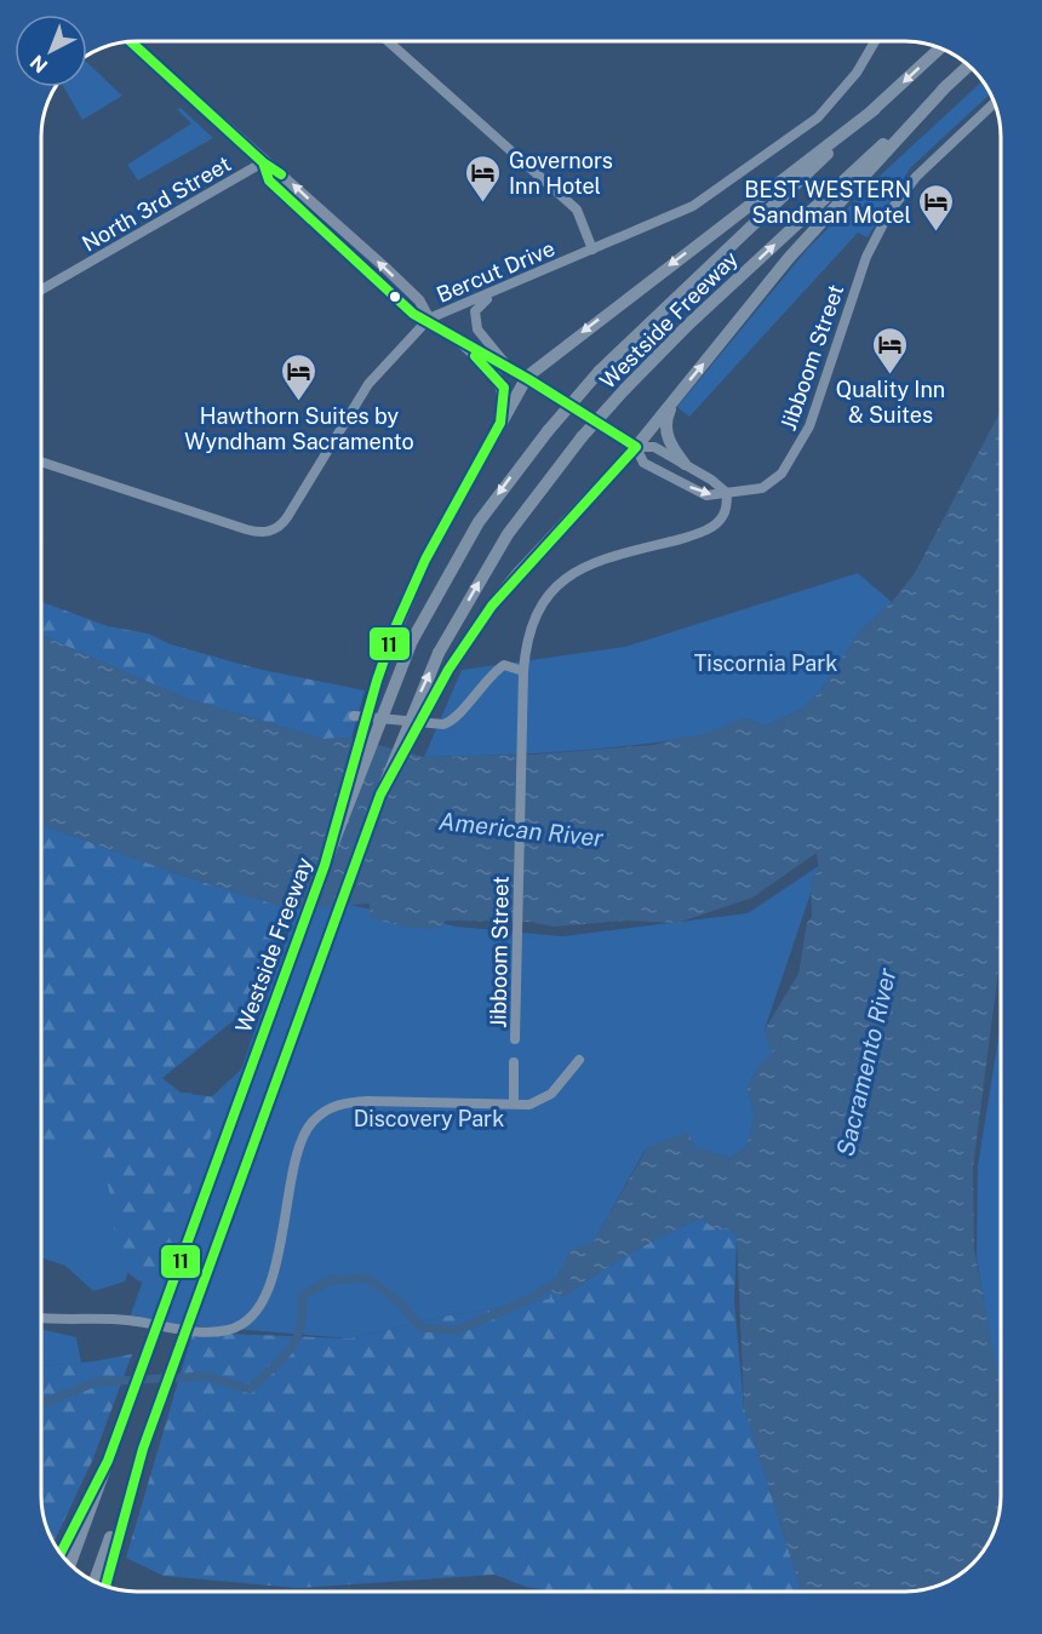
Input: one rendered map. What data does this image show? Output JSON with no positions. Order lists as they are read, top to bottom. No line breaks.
{"streets":{"highway":["Westside Freeway"],"street":["North 3rd Street","Bercut Drive","Jibboom Street"]},"water":["American River","Sacramento River"],"parks":["Tiscornia Park","Discovery Park"],"places":{"hotel":["Governors Inn Hotel","BEST WESTERN Sandman Motel","Quality Inn & Suites","Hawthorn Suites by Wyndham Sacramento"]},"lines":["transit line 11"],"north":"bottom left"}
